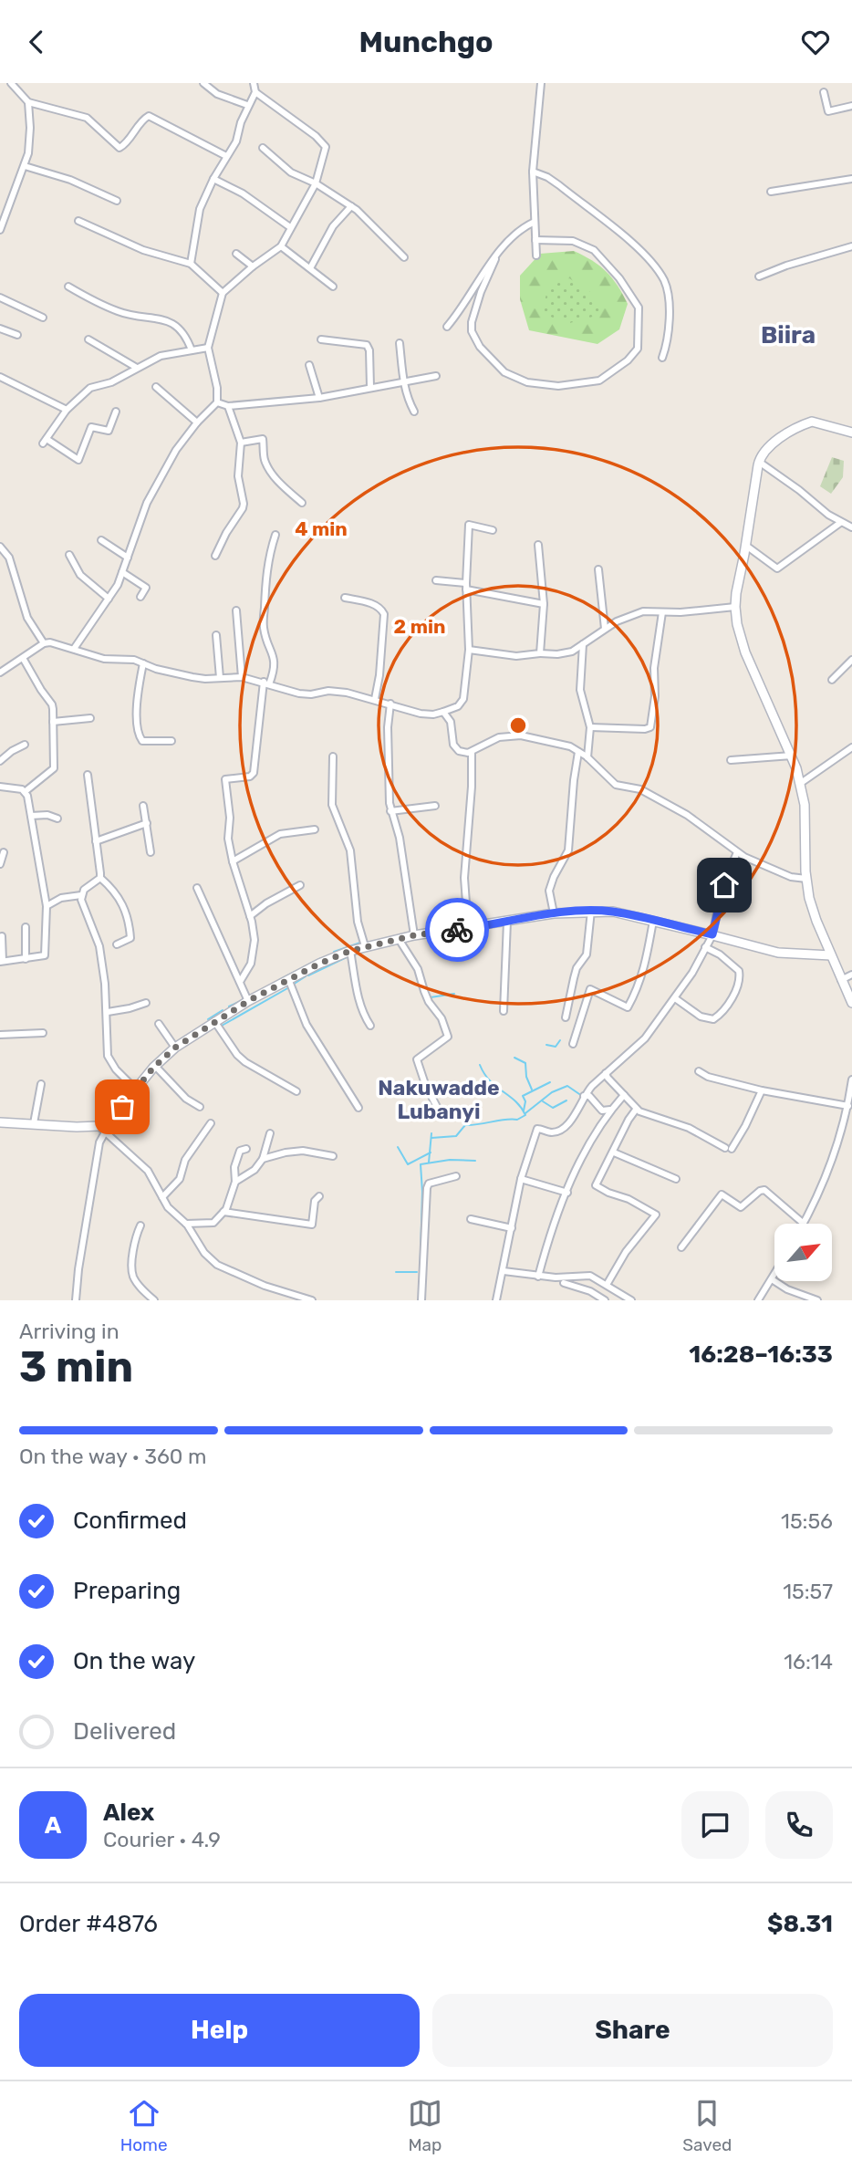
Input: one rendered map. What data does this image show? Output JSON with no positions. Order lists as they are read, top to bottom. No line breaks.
{"districts":["Biira","Nakuwadde Lubanyi"],"north":"top right","page":{"header":"Munchgo","heading":["3 min","Arriving in","16:28–16:33"],"panel":["Alex","Courier · 4.9","Order #4876","$8.31"],"bar":"On the way · 360 m","list":[["Confirmed","15:56"],["Preparing","15:57"],["On the way","16:14"],"Delivered"],"round":"A","buttons":["Help","Share"],"tabs":["Home","Map","Saved"]},"rings":["4 min","2 min"]}
